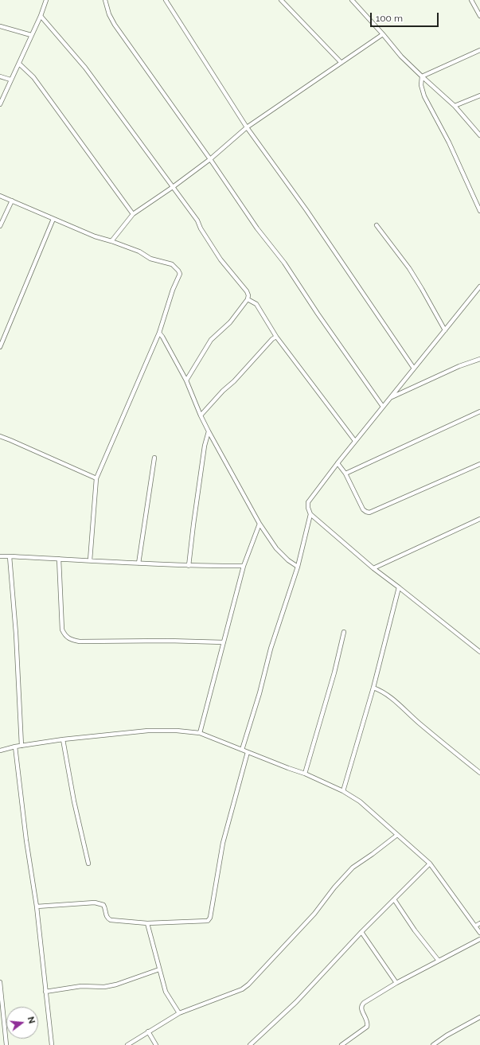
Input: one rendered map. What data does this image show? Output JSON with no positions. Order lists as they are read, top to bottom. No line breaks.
{"scale_bar":"100 m","north":"right"}
